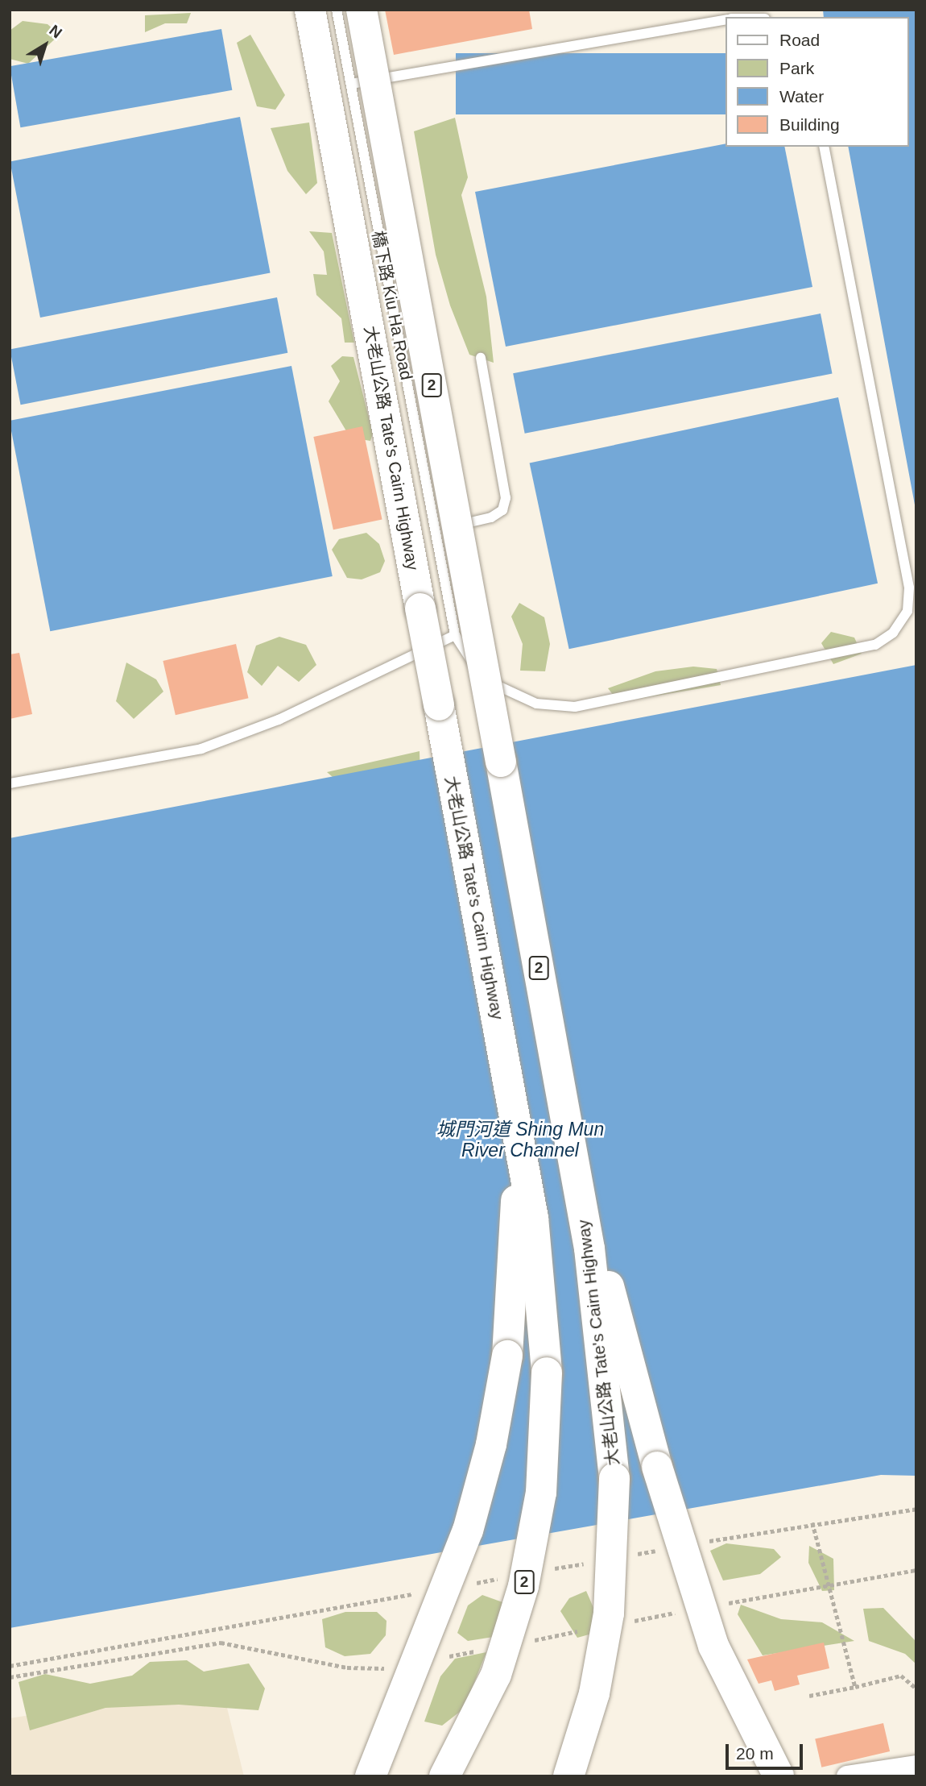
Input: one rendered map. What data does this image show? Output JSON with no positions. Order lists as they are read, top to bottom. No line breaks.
{"streets":{"highway":["2","大老山公路 Tate's Cairn Highway"],"lane":["橋下路 Kiu Ha Road"]},"water":["城門河道 Shing Mun River Channel"],"legend":["Road","Park","Water","Building"],"scale_bar":"20 m","north":"top right"}
